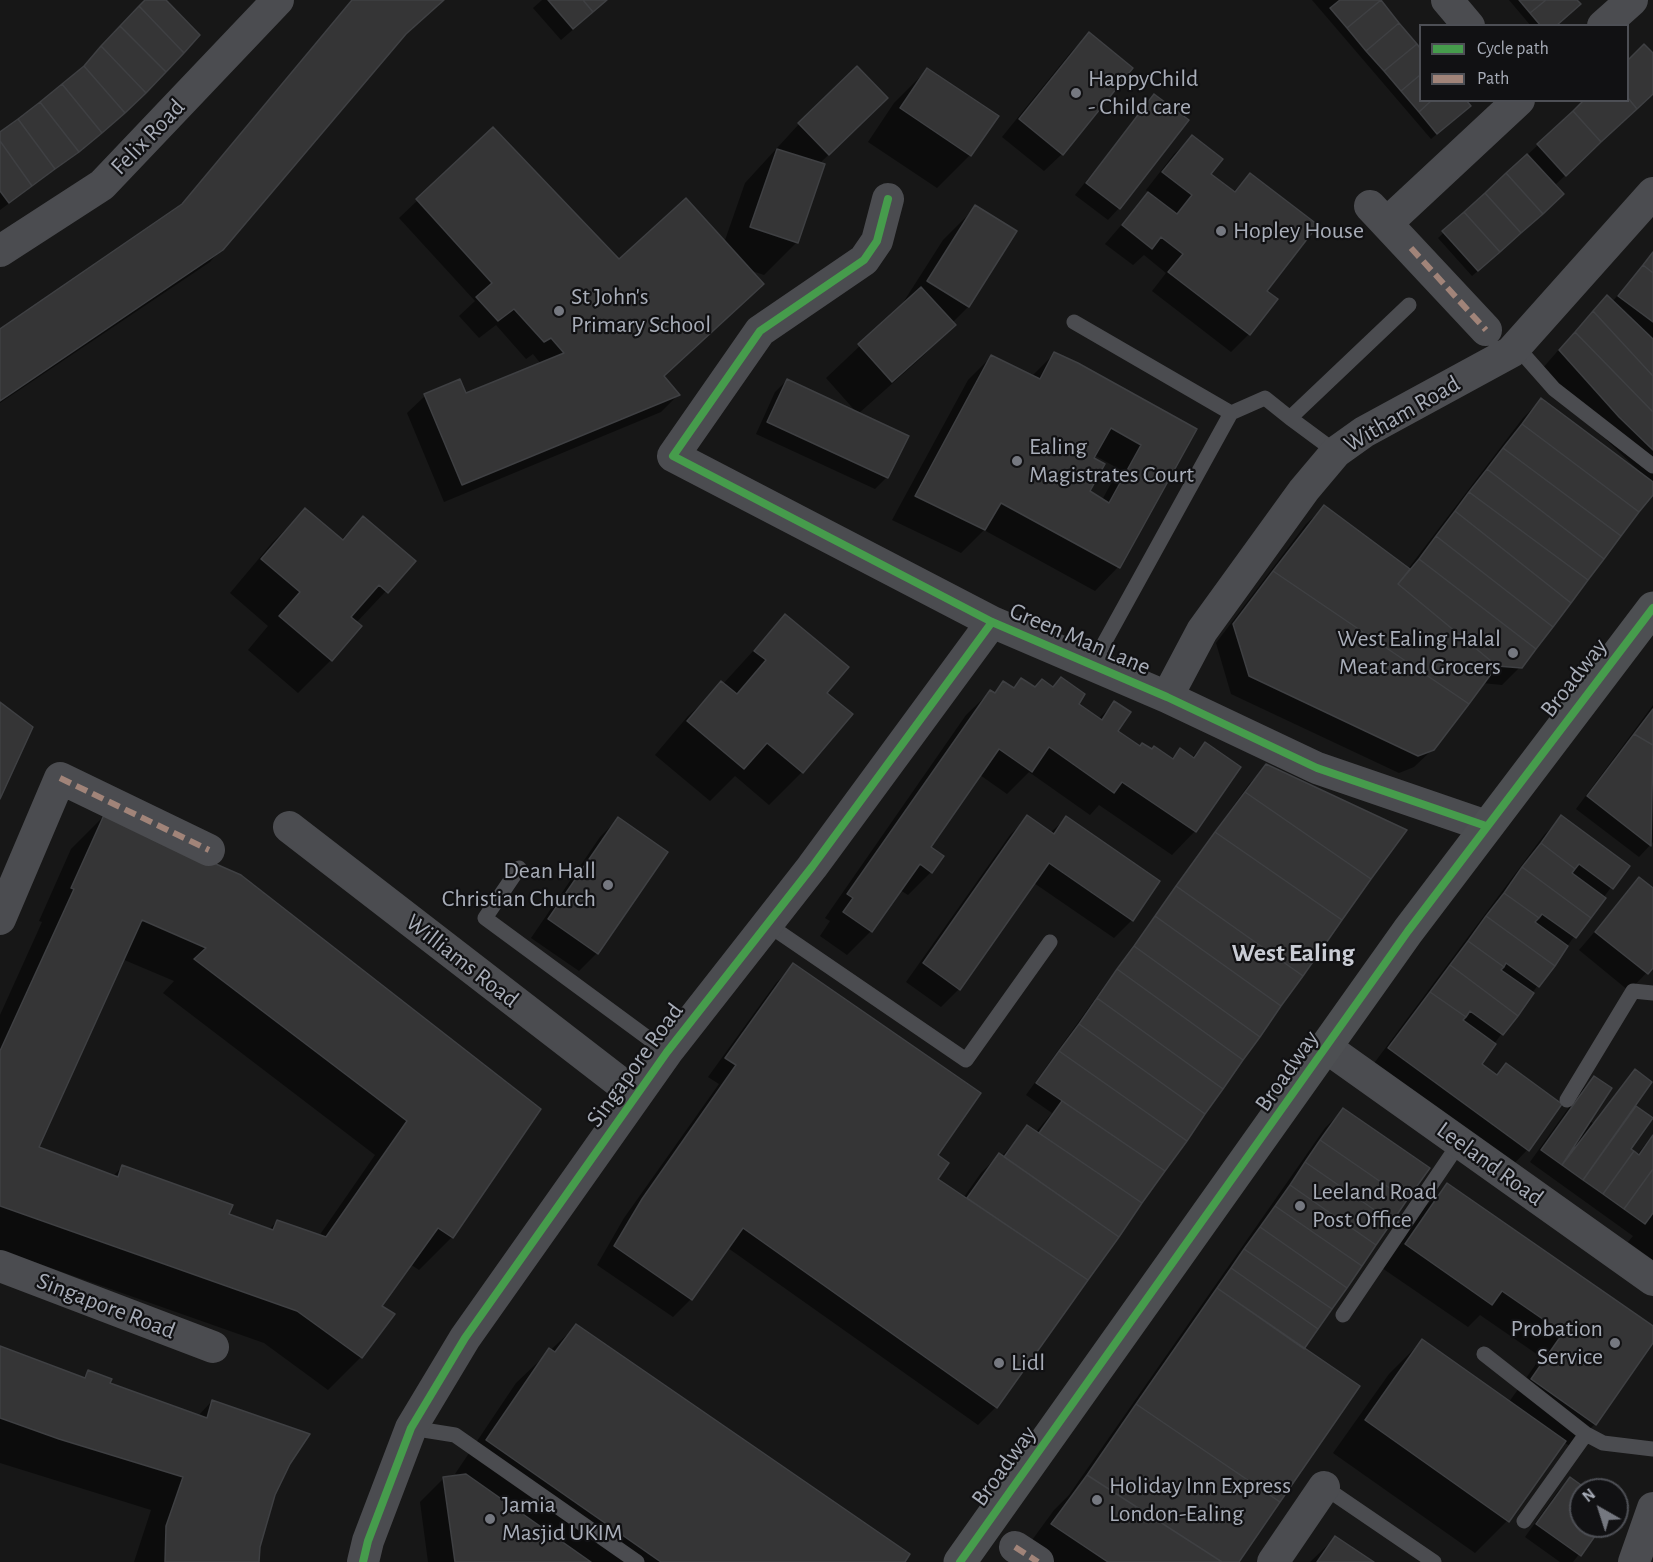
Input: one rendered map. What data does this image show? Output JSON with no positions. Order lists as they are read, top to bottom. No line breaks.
{"streets":{"main road":["Broadway"],"street":["Felix Road","Witham Road","Green Man Lane","Williams Road","Singapore Road","Leeland Road"]},"crossings":[["Witham Road","Green Man Lane"],["Green Man Lane","Broadway"],["Green Man Lane","Singapore Road"],["Broadway","Leeland Road"],["Williams Road","Singapore Road"]],"districts":["West Ealing"],"places":["HappyChild - Child care","Hopley House","St John's Primary School","Ealing Magistrates Court","West Ealing Halal Meat and Grocers","Dean Hall Christian Church","Leeland Road Post Office","Probation Service","Lidl","Holiday Inn Express London-Ealing","Jamia Masjid UKIM"],"legend":["Cycle path","Path"],"north":"top left"}
